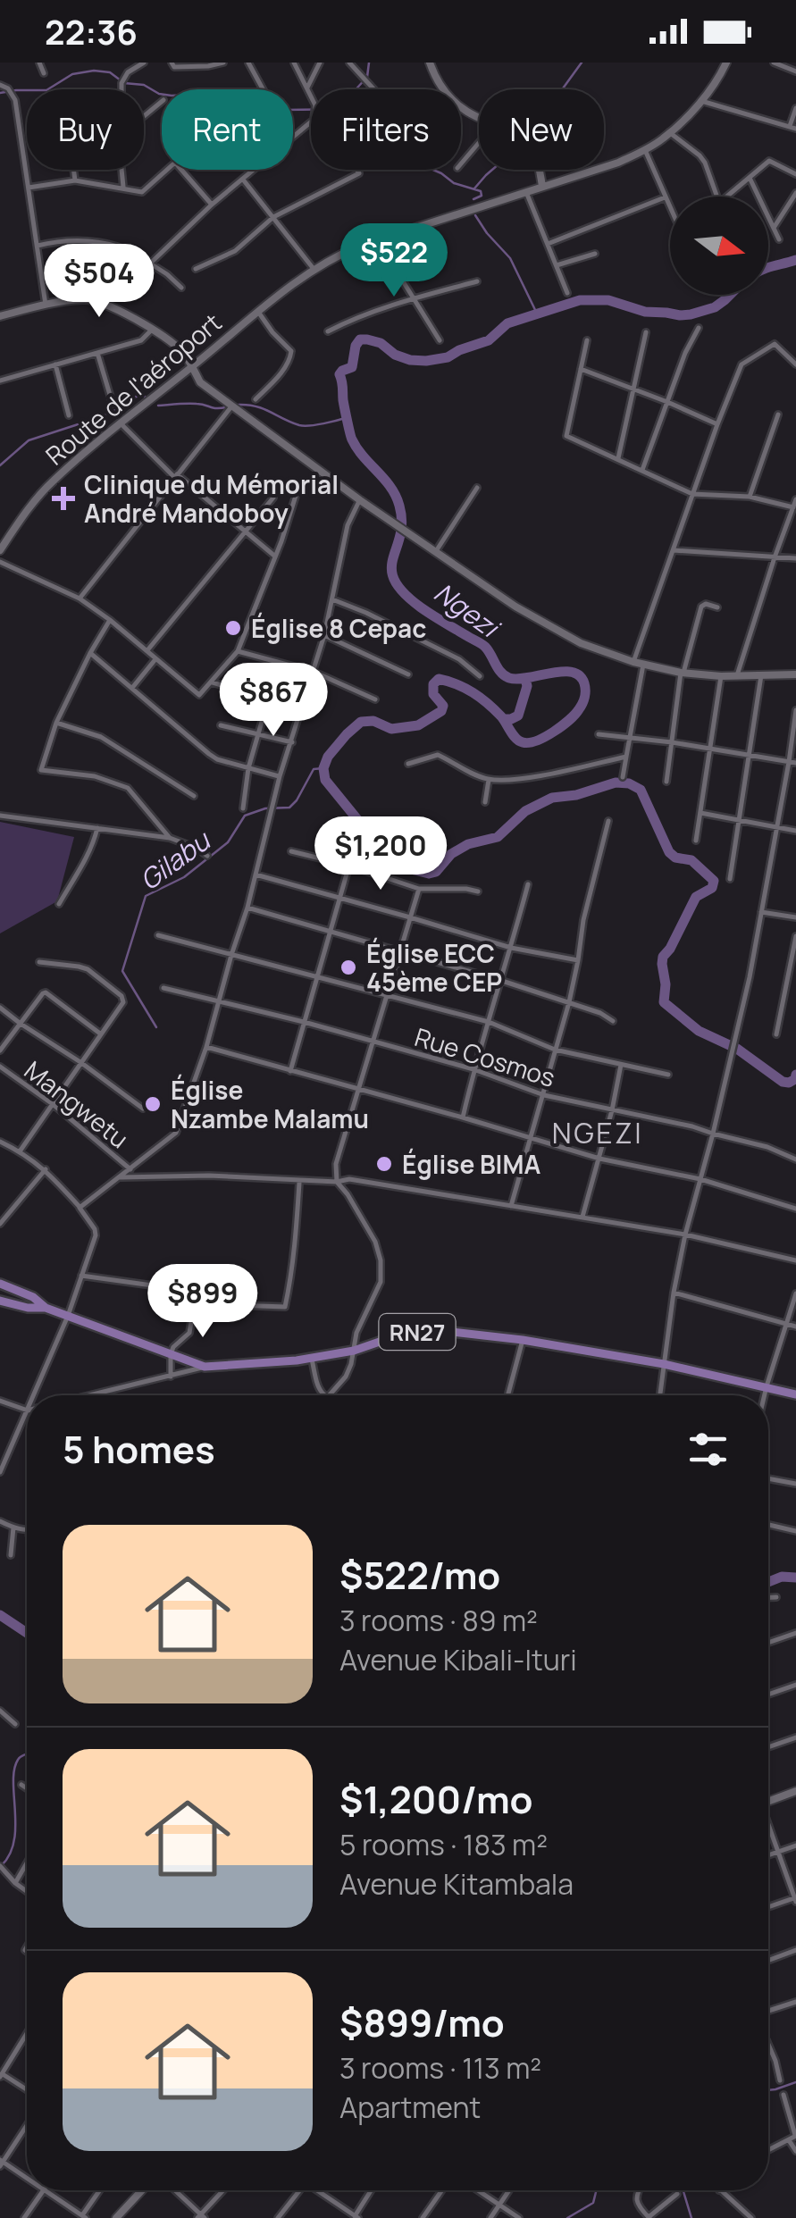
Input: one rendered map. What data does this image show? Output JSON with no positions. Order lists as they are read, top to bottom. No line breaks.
{"streets":{"main road":["RN27"],"street":["Route de l'aéroport","Rue Cosmos","Mangwetu"]},"districts":["NGEZI"],"water":["Ngezi","Gilabu"],"places":{"health":["Clinique du Mémorial André Mandoboy"],"other":["Église 8 Cepac","Église ECC 45ème CEP","Église Nzambe Malamu","Église BIMA"]},"north":"right","page":{"status":"22:36","chip":["Buy","Rent","Filters","New"],"price":["$522","$504","$867","$1,200","$899"],"heading":"5 homes","list":[{"name":"$522/mo","note":"3 rooms · 89 m² · Avenue Kibali-Ituri"},{"name":"$1,200/mo","note":"5 rooms · 183 m² · Avenue Kitambala"},{"name":"$899/mo","note":"3 rooms · 113 m² · Apartment"}]}}
